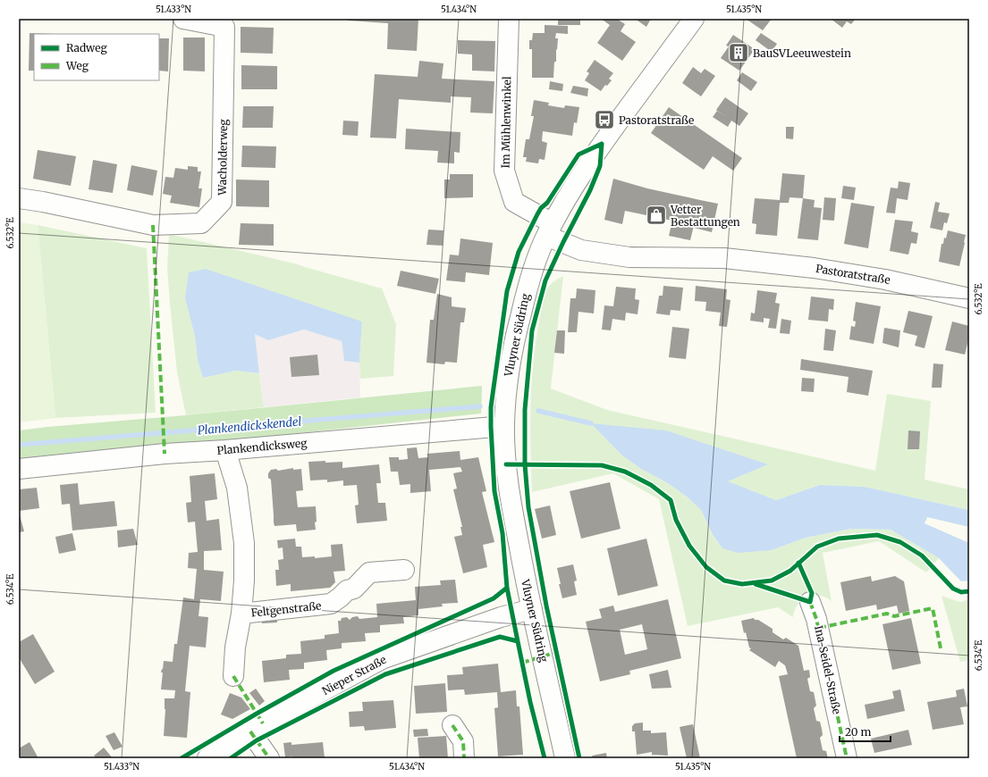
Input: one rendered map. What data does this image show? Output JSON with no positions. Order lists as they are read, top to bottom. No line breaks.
{"streets":{"street":["Im Mühlenwinkel","Wacholderweg","Pastoratstraße","Vluyner Südring","Plankendicksweg","Feltgenstraße","Ina-Seidel-Straße","Nieper Straße"]},"crossings":[["Im Mühlenwinkel","Pastoratstraße"],["Im Mühlenwinkel","Vluyner Südring"],["Pastoratstraße","Vluyner Südring"],["Vluyner Südring","Plankendicksweg"],["Vluyner Südring","Nieper Straße"],["Plankendicksweg","Feltgenstraße"]],"water":["Plankendickskendel"],"places":{"building":["BauSVLeeuwestein"],"bus stop":["Pastoratstraße"],"shop":["Vetter Bestattungen"]},"legend":["Radweg","Weg"],"scale_bar":"20 m","coordinates":["51.433°N","51.434°N","51.435°N","6.532°E","6.534°E"]}
